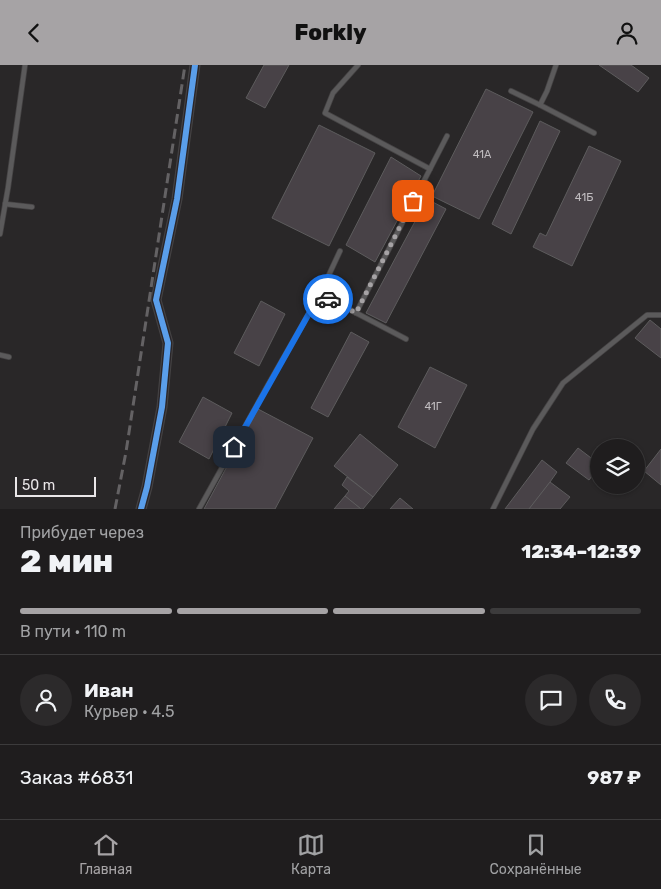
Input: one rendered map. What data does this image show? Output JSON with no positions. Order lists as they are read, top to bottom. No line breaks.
{"house_numbers":["41А","41Б","41Г"],"scale_bar":"50 m","page":{"header":"Forkly","scale":"50 m","heading":["2 мин","Прибудет через","12:34–12:39"],"panel":["Иван","Курьер · 4.5","Заказ #6831","987 ₽"],"bar":"В пути · 110 m","tabs":["Главная","Карта","Сохранённые"]}}
